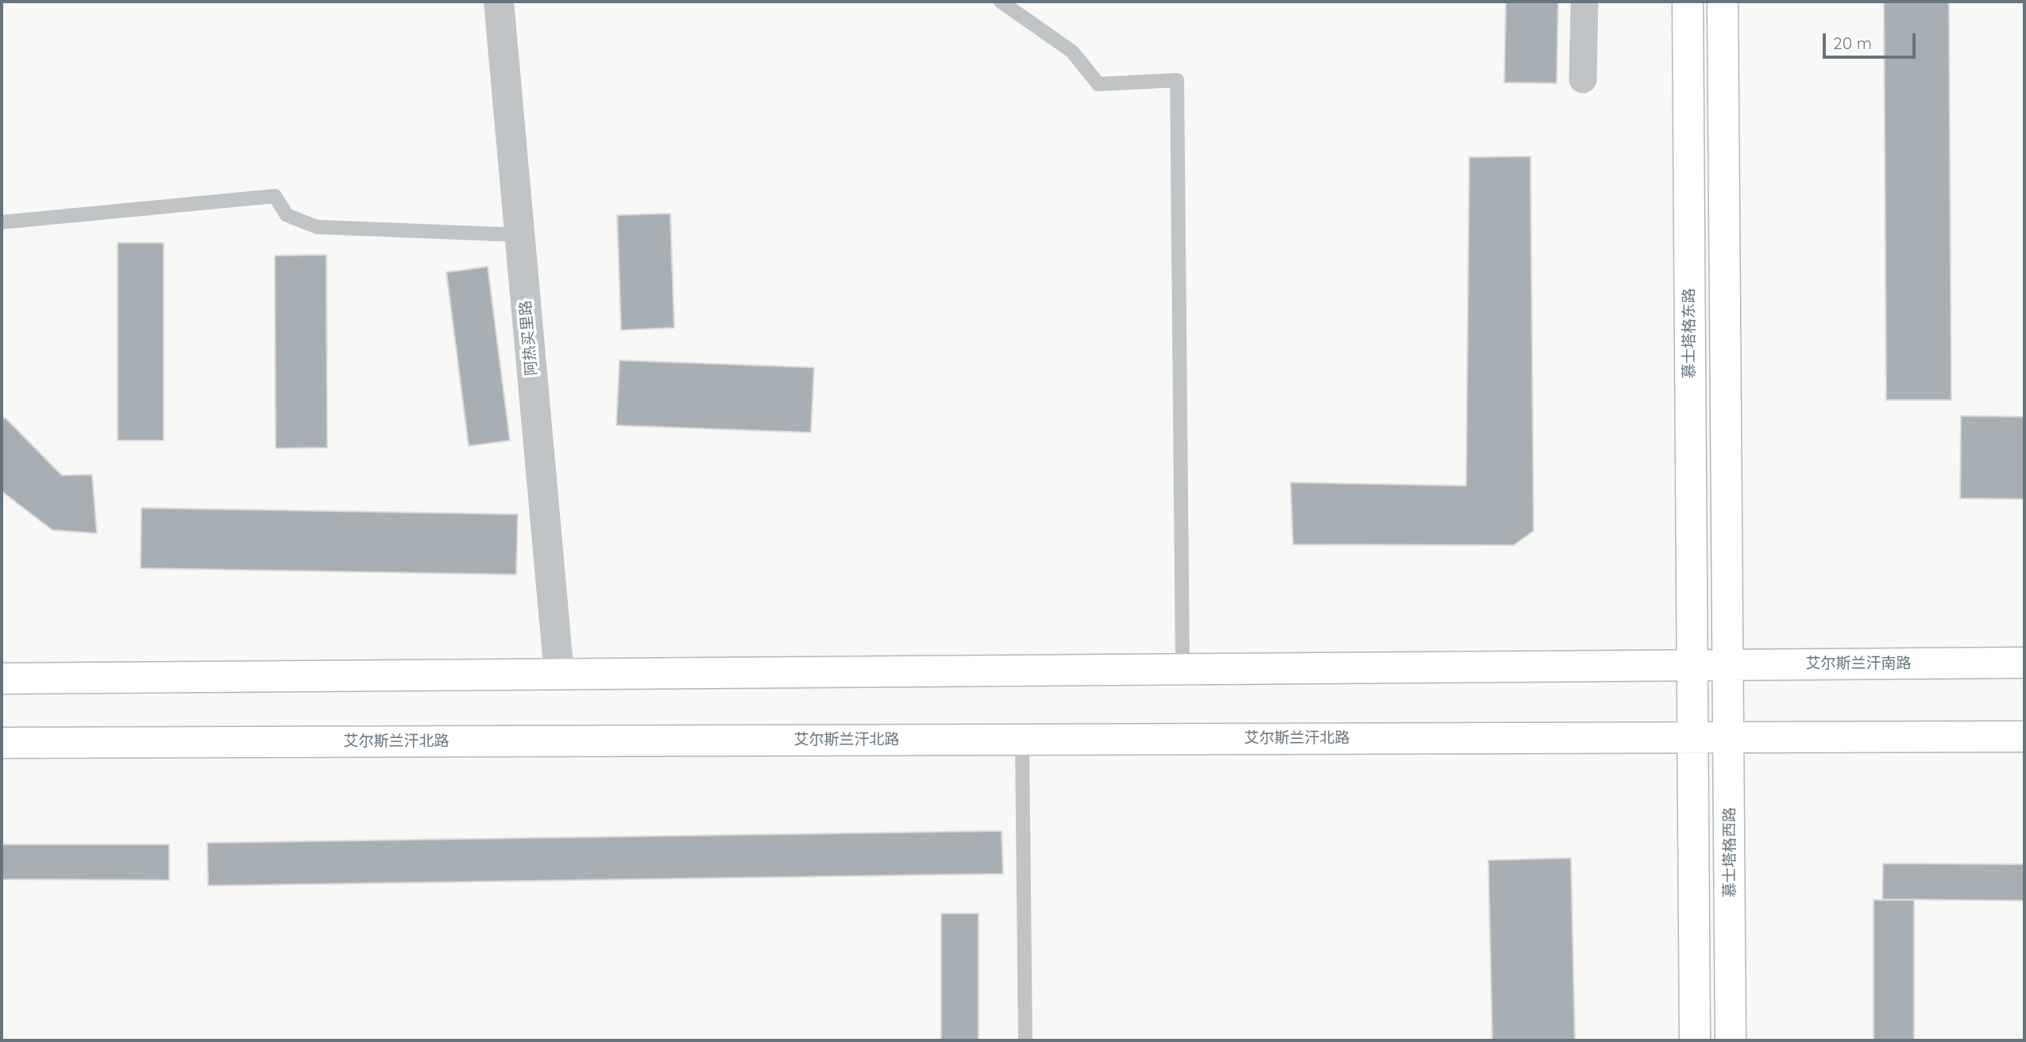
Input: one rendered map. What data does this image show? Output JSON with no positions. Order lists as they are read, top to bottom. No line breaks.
{"streets":{"main road":["慕士塔格东路","艾尔斯兰汗南路","艾尔斯兰汗北路","慕士塔格西路"],"street":["阿热买里路"]},"crossings":[["慕士塔格东路","艾尔斯兰汗南路"],["艾尔斯兰汗南路","慕士塔格西路"]],"scale_bar":"20 m"}
